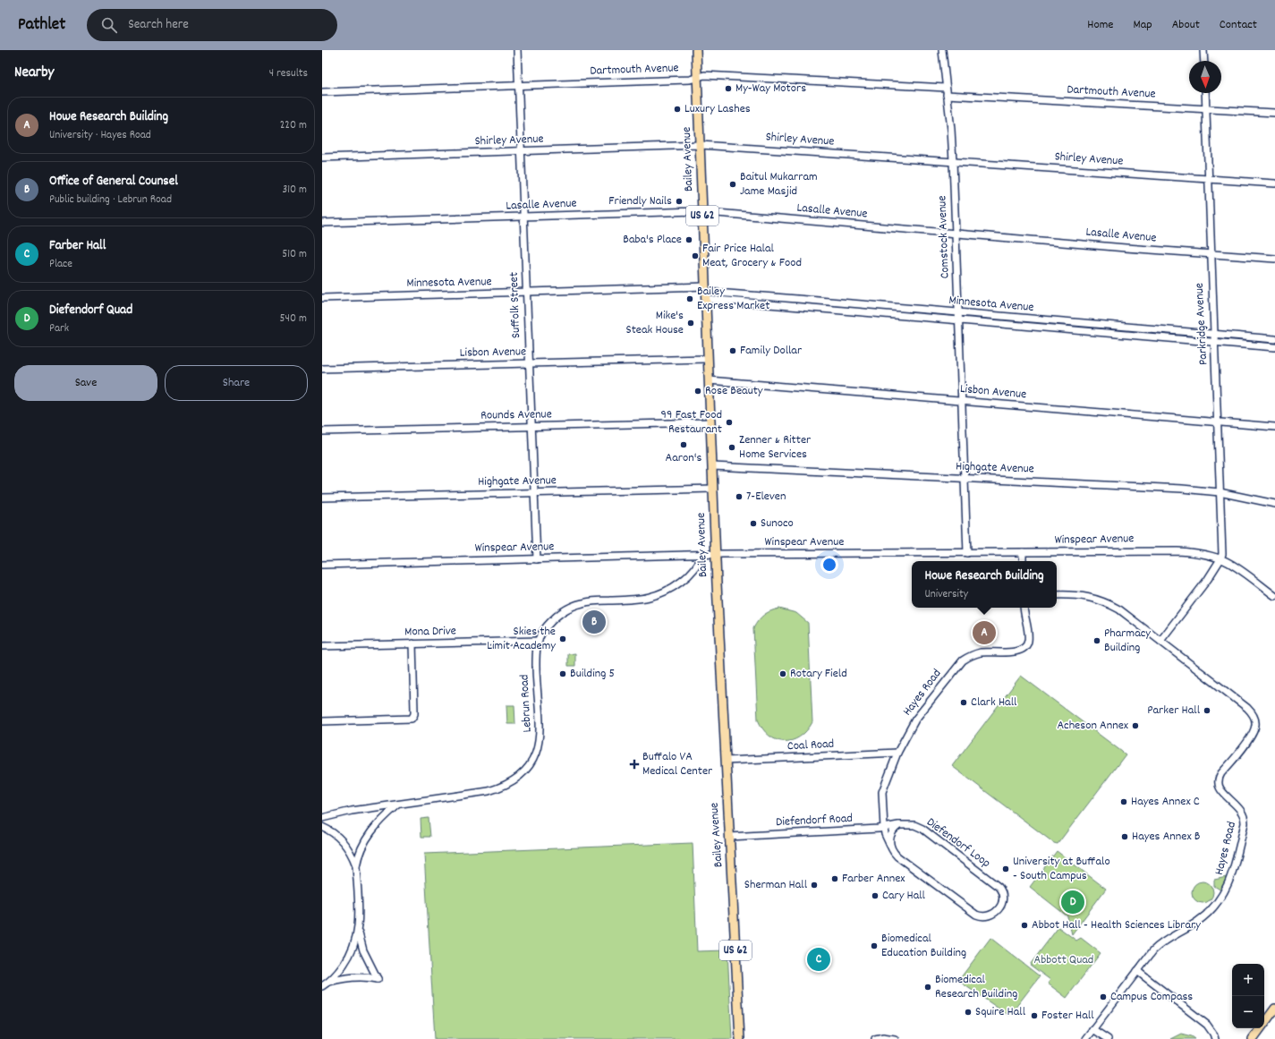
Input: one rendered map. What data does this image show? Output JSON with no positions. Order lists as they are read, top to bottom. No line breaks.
{"streets":{"main road":["Bailey Avenue","US 62"],"street":["Dartmouth Avenue","Shirley Avenue","Lasalle Avenue","Comstock Avenue","Minnesota Avenue","Suffolk Street","Parkridge Avenue","Lisbon Avenue","Rounds Avenue","Highgate Avenue","Winspear Avenue","Mona Drive","Hayes Road","Lebrun Road","Coal Road","Diefendorf Road","Diefendorf Loop"]},"crossings":[["Dartmouth Avenue","Bailey Avenue"],["Dartmouth Avenue","Comstock Avenue"],["Dartmouth Avenue","Suffolk Street"],["Dartmouth Avenue","Parkridge Avenue"],["Shirley Avenue","Bailey Avenue"],["Shirley Avenue","Comstock Avenue"],["Shirley Avenue","Suffolk Street"],["Shirley Avenue","Parkridge Avenue"],["Bailey Avenue","Lasalle Avenue"],["Bailey Avenue","Minnesota Avenue"],["Bailey Avenue","Lisbon Avenue"],["Bailey Avenue","Rounds Avenue"],["Bailey Avenue","Highgate Avenue"],["Bailey Avenue","Winspear Avenue"],["Bailey Avenue","Coal Road"],["Bailey Avenue","Diefendorf Road"],["Lasalle Avenue","Comstock Avenue"],["Lasalle Avenue","Suffolk Street"],["Lasalle Avenue","Parkridge Avenue"],["Comstock Avenue","Minnesota Avenue"],["Comstock Avenue","Lisbon Avenue"],["Comstock Avenue","Highgate Avenue"],["Comstock Avenue","Winspear Avenue"],["Minnesota Avenue","Suffolk Street"],["Minnesota Avenue","Parkridge Avenue"],["Suffolk Street","Lisbon Avenue"],["Suffolk Street","Rounds Avenue"],["Suffolk Street","Highgate Avenue"],["Suffolk Street","Winspear Avenue"],["Parkridge Avenue","Lisbon Avenue"],["Parkridge Avenue","Highgate Avenue"],["Parkridge Avenue","Winspear Avenue"],["Winspear Avenue","Lebrun Road"],["Mona Drive","Lebrun Road"],["Hayes Road","Coal Road"],["Hayes Road","Diefendorf Road"],["Hayes Road","Diefendorf Loop"],["Diefendorf Road","Diefendorf Loop"]],"parks":["Abbott Quad"],"places":{"other":["My-Way Motors","Luxury Lashes","Baitul Mukarram Jame Masjid","Friendly Nails","Baba's Place","Fair Price Halal Meat, Grocery & Food","Bailey Express Market","Mike's Steak House","Family Dollar","Rose Beauty","99 Fast Food Restaurant","Aaron's","Zenner & Ritter Home Services","7-Eleven","Sunoco","Skies the Limit Academy","Pharmacy Building","Building 5","Rotary Field","Clark Hall","Parker Hall","Acheson Annex","Hayes Annex C","Hayes Annex B","University at Buffalo - South Campus","Farber Annex","Sherman Hall","Cary Hall","Abbot Hall - Health Sciences Library","Biomedical Education Building","Biomedical Research Building","Campus Compass","Squire Hall","Foster Hall"],"health":["Buffalo VA Medical Center"]},"north":"bottom","page":{"header":"Pathlet","search":"Search here","nav":["Home","Map","About","Contact"],"heading":["Nearby","4 results"],"list":[{"mark":"A","name":"Howe Research Building","note":"University · Hayes Road","value":"220 m"},{"mark":"B","name":"Office of General Counsel","note":"Public building · Lebrun Road","value":"310 m"},{"mark":"C","name":"Farber Hall","note":"Place","value":"510 m"},{"mark":"D","name":"Diefendorf Quad","note":"Park","value":"540 m"}],"buttons":["Save","Share"],"popup":["Howe Research Building","University"],"pins":["B","A","D","C"],"map_buttons":["+","−"]}}
